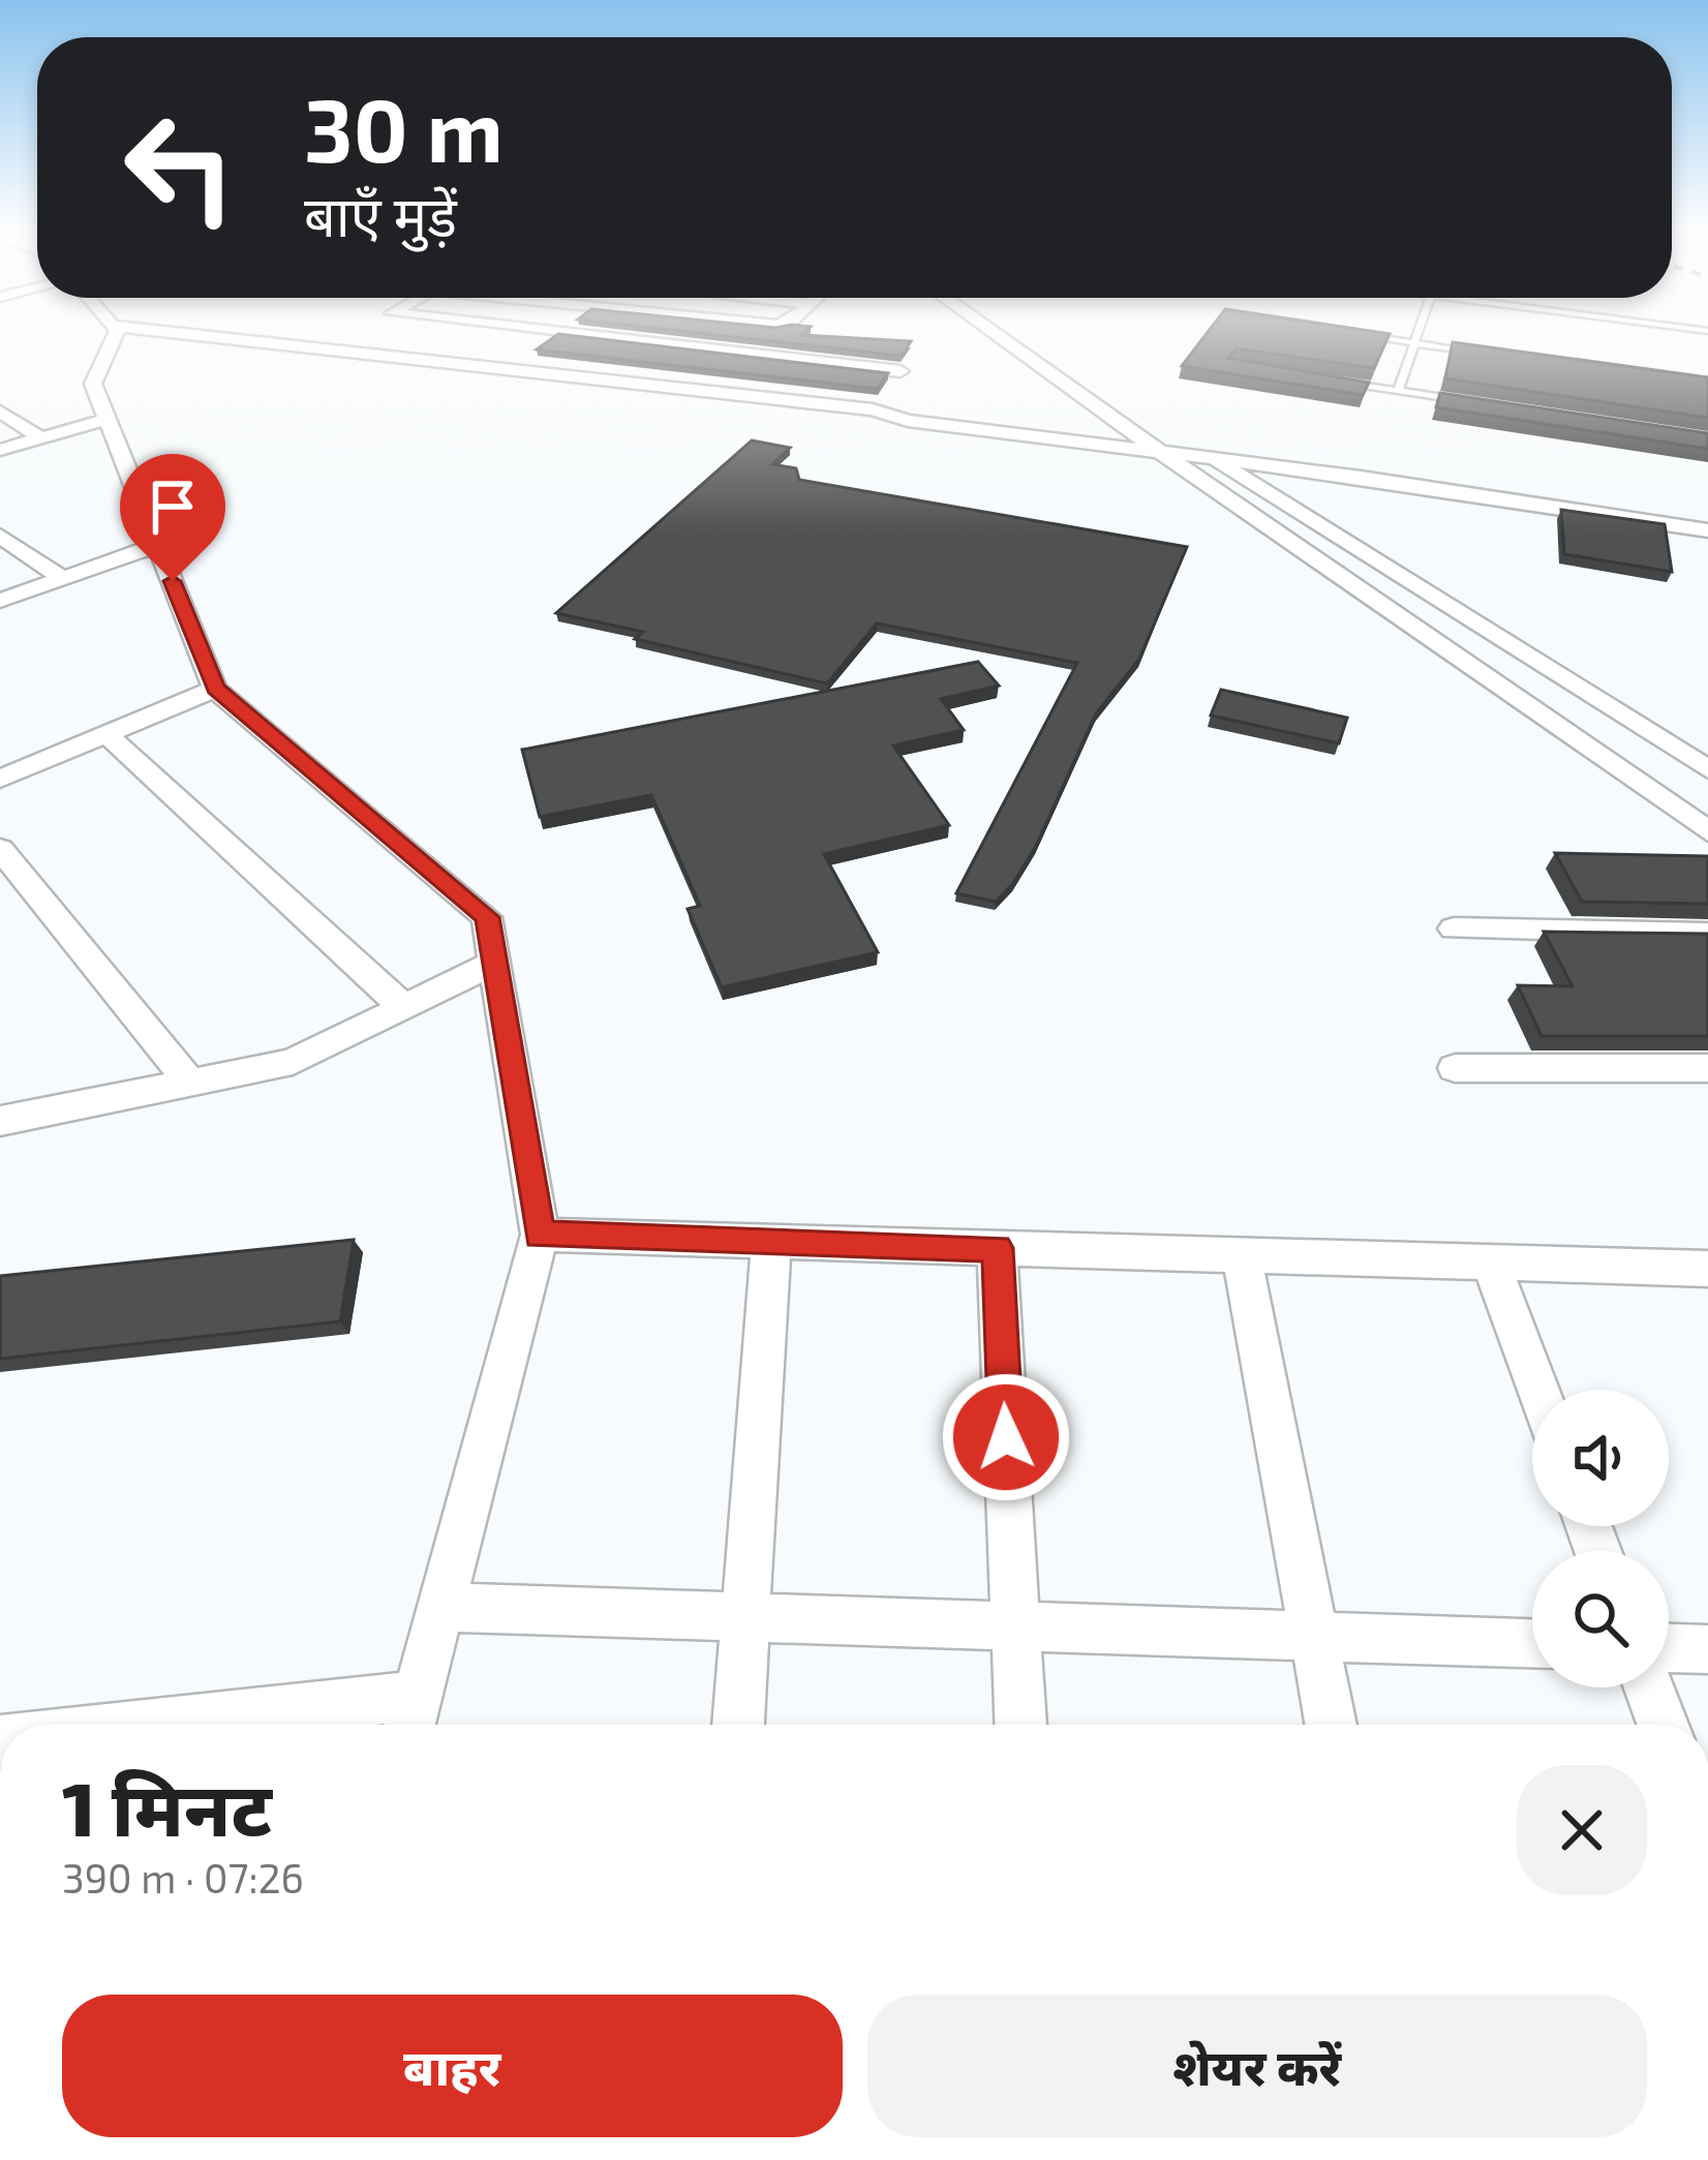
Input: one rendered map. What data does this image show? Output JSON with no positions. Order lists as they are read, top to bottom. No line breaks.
{"page":{"turn":["30 m","बाएँ मुड़ें"],"heading":["1 मिनट","390 m · 07:26"],"buttons":["बाहर","शेयर करें"]}}
